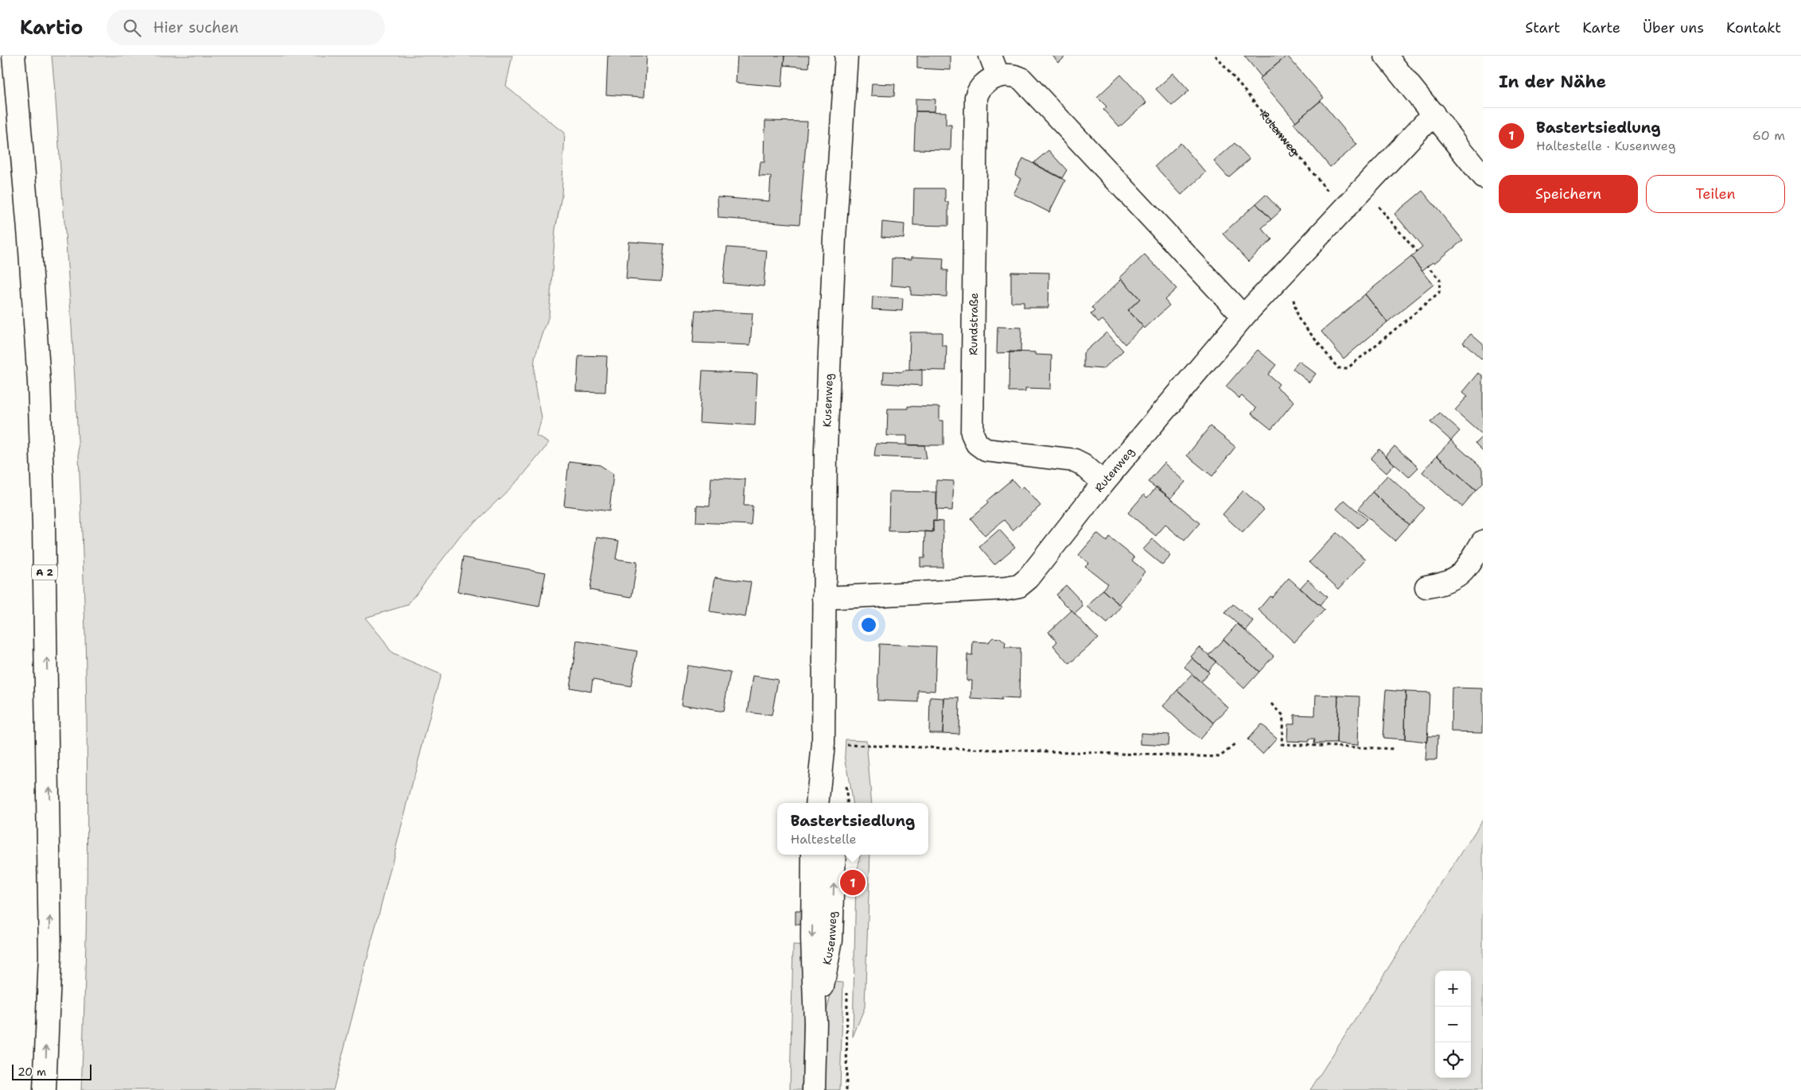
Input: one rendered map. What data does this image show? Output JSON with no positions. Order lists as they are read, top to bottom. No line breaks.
{"streets":{"main road":["Rutenweg","Rundstraße","Kusenweg","A 2"]},"crossings":[["Rutenweg","Rundstraße"],["Rutenweg","Kusenweg"]],"scale_bar":"20 m","page":{"header":"Kartio","search":"Hier suchen","nav":["Start","Karte","Über uns","Kontakt"],"heading":"In der Nähe","list":[{"mark":"1","name":"Bastertsiedlung","note":"Haltestelle · Kusenweg","value":"60 m"}],"buttons":["Speichern","Teilen"],"popup":["Bastertsiedlung","Haltestelle"],"pins":"1","map_buttons":["+","−"],"scale":"20 m"}}
